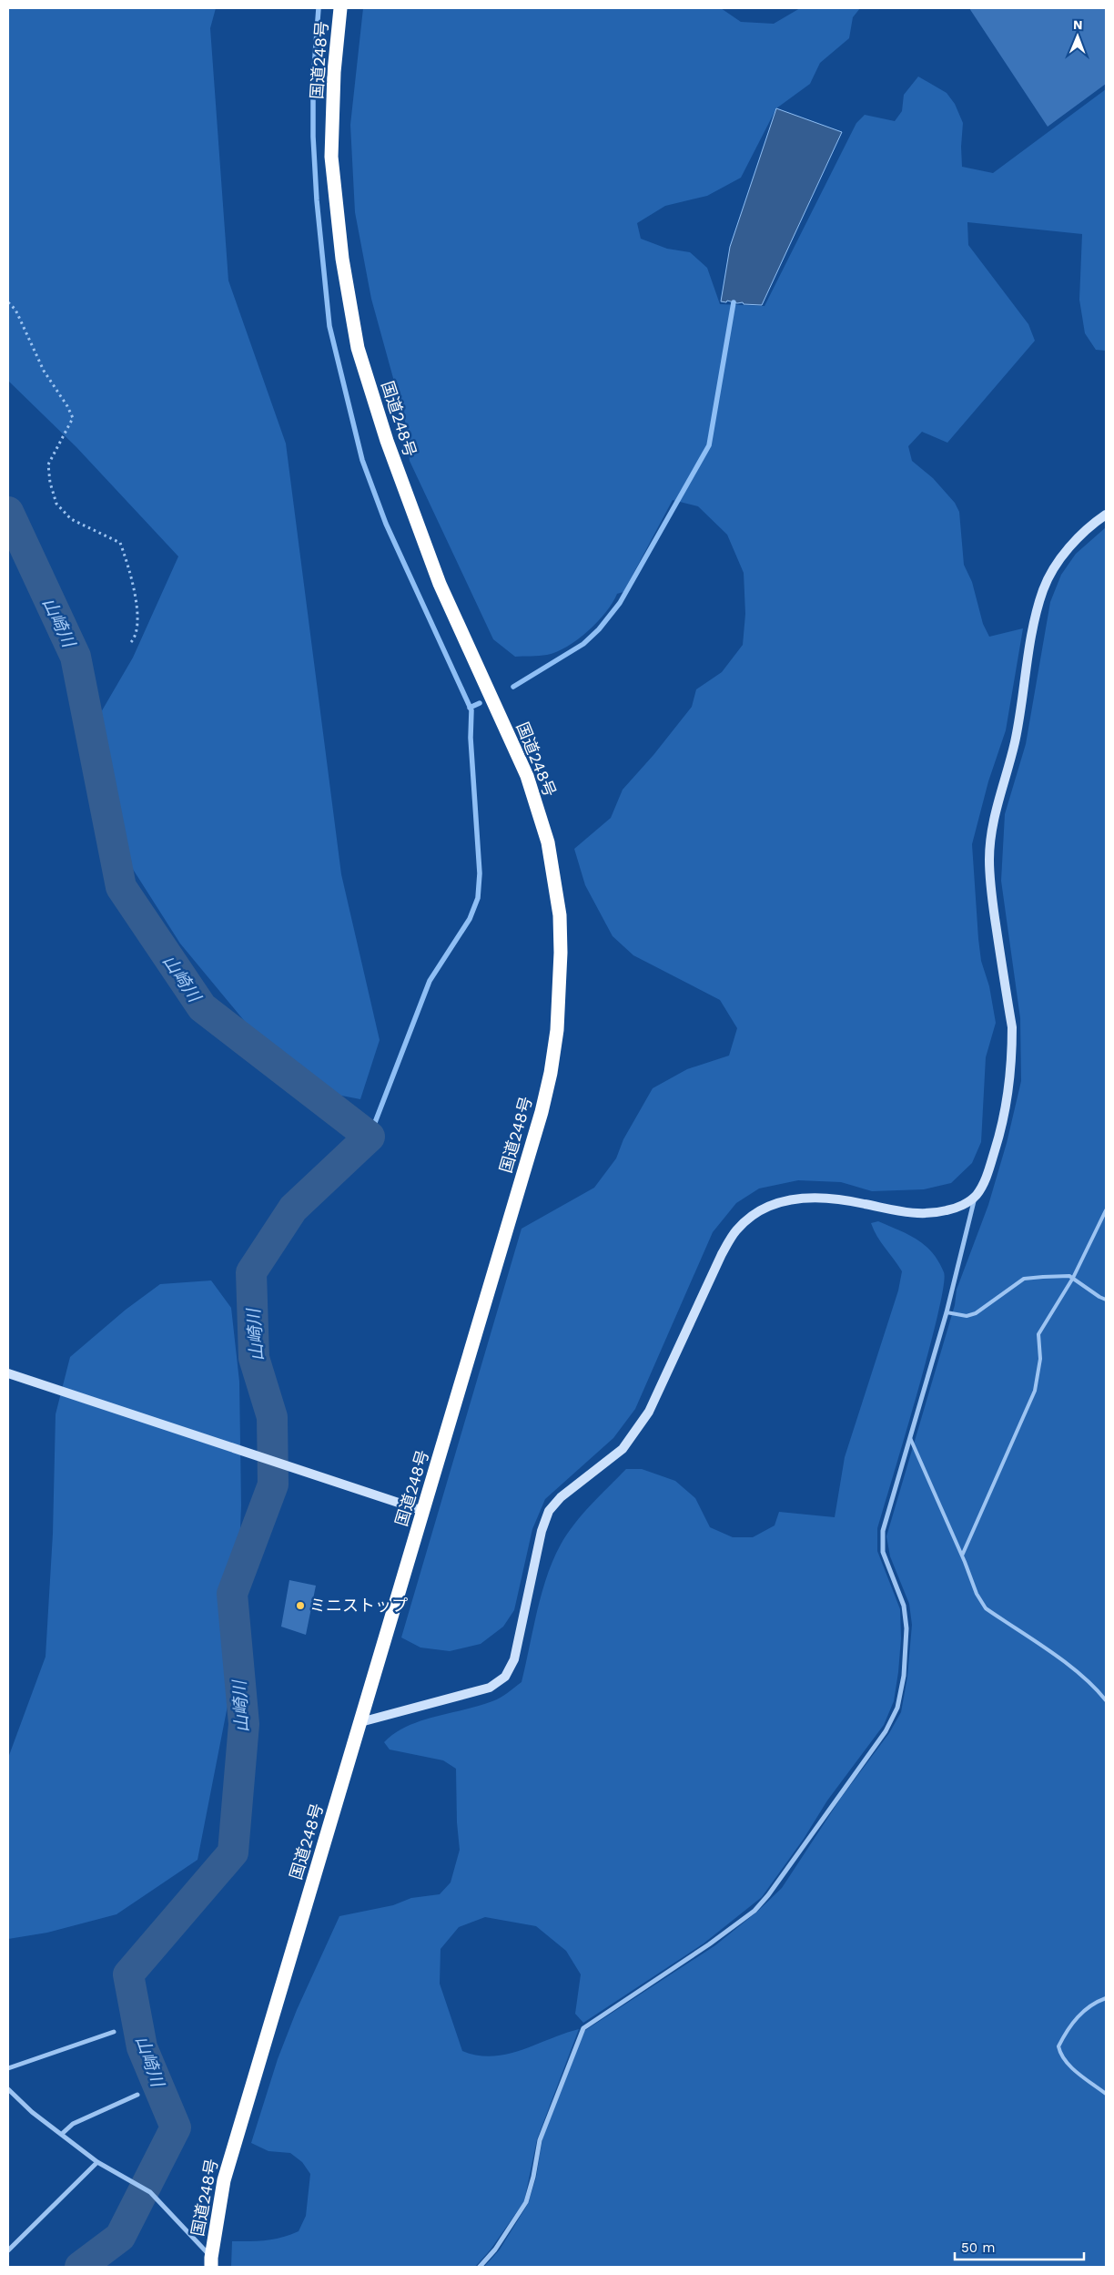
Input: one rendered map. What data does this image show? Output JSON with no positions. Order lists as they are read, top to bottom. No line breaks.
{"streets":{"highway":["国道248号"]},"water":["山崎川"],"places":["ミニストップ"],"scale_bar":"50 m","north":"top"}
